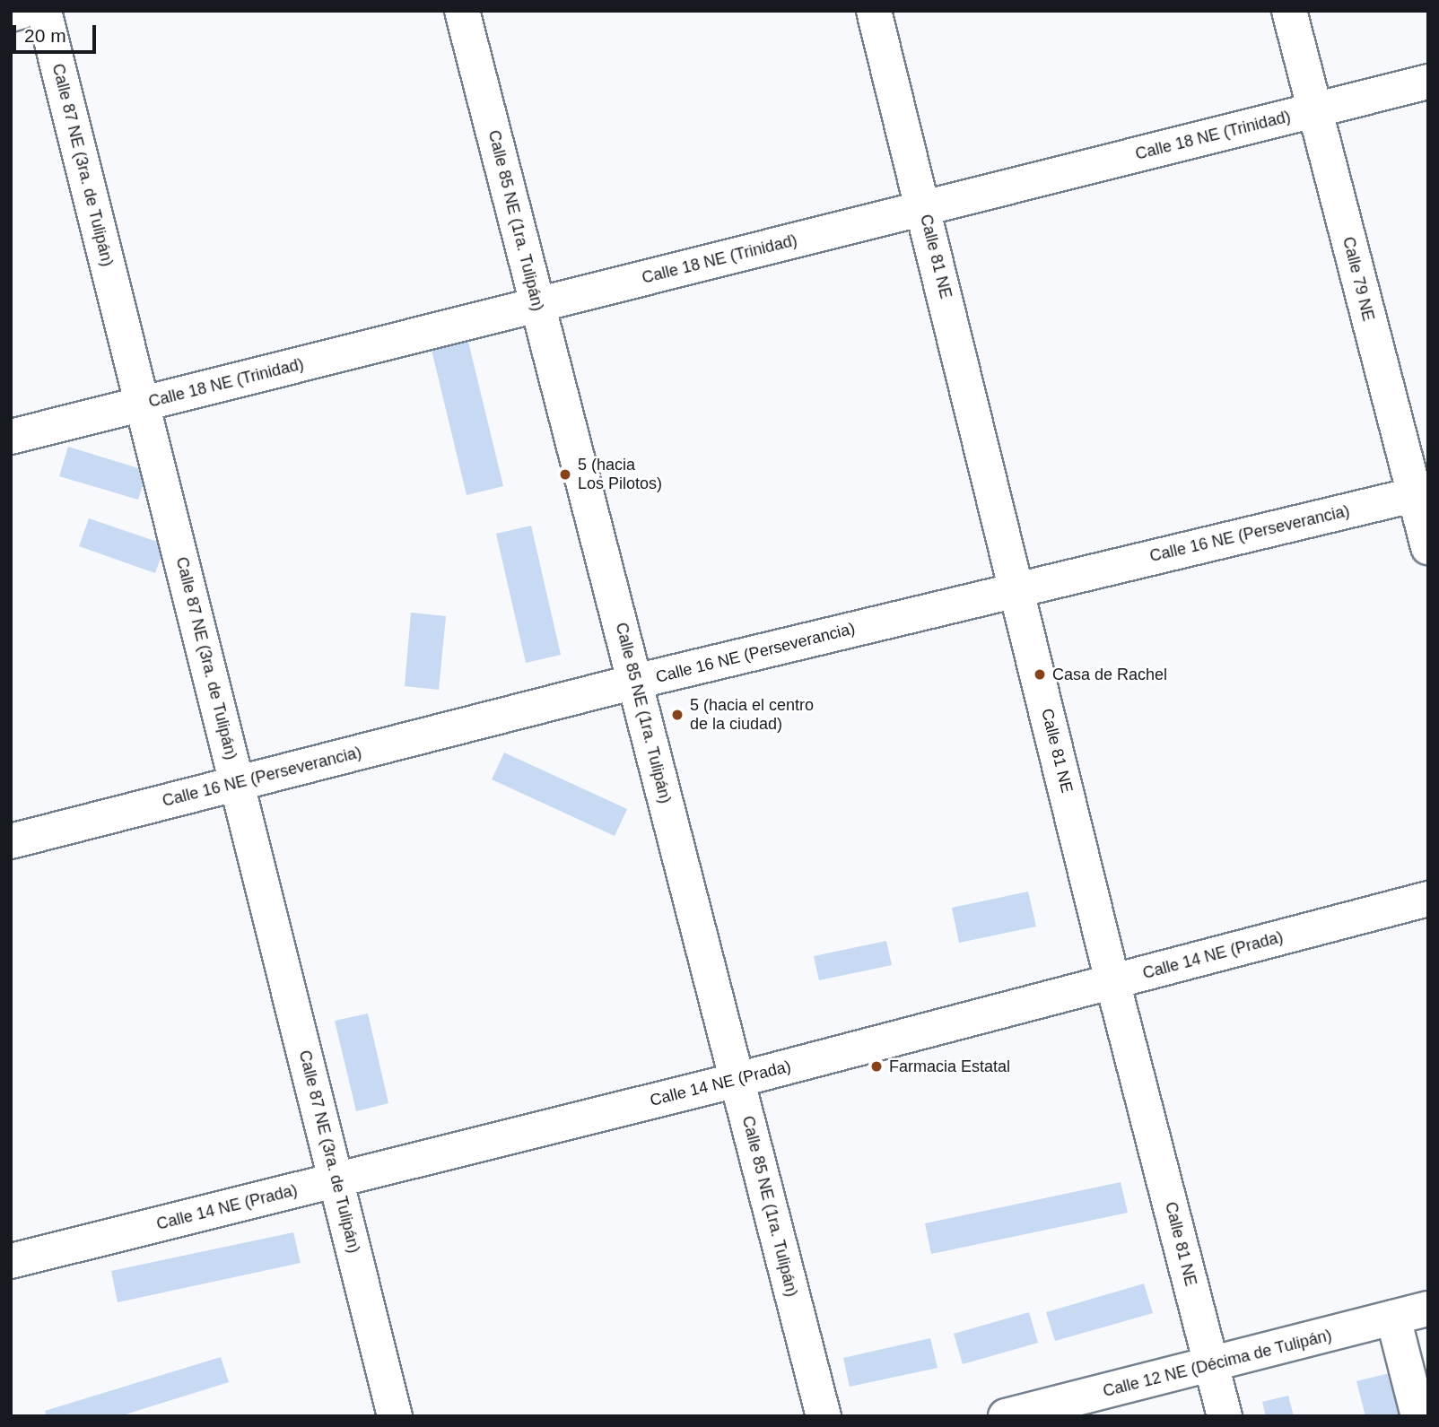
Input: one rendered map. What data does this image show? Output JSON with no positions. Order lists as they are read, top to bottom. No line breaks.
{"streets":{"street":["Calle 18 NE (Trinidad)","Calle 87 NE (3ra. de Tulipán)","Calle 85 NE (1ra. Tulipán)","Calle 81 NE","Calle 79 NE","Calle 16 NE (Perseverancia)","Calle 14 NE (Prada)","Calle 12 NE (Décima de Tulipán)"]},"crossings":[["Calle 18 NE (Trinidad)","Calle 87 NE (3ra. de Tulipán)"],["Calle 18 NE (Trinidad)","Calle 85 NE (1ra. Tulipán)"],["Calle 18 NE (Trinidad)","Calle 81 NE"],["Calle 18 NE (Trinidad)","Calle 79 NE"],["Calle 87 NE (3ra. de Tulipán)","Calle 16 NE (Perseverancia)"],["Calle 87 NE (3ra. de Tulipán)","Calle 14 NE (Prada)"],["Calle 85 NE (1ra. Tulipán)","Calle 16 NE (Perseverancia)"],["Calle 85 NE (1ra. Tulipán)","Calle 14 NE (Prada)"],["Calle 81 NE","Calle 16 NE (Perseverancia)"],["Calle 81 NE","Calle 14 NE (Prada)"],["Calle 81 NE","Calle 12 NE (Décima de Tulipán)"],["Calle 79 NE","Calle 16 NE (Perseverancia)"]],"places":["5 (hacia Los Pilotos)","Casa de Rachel","5 (hacia el centro de la ciudad)","Farmacia Estatal"],"scale_bar":"20 m"}
